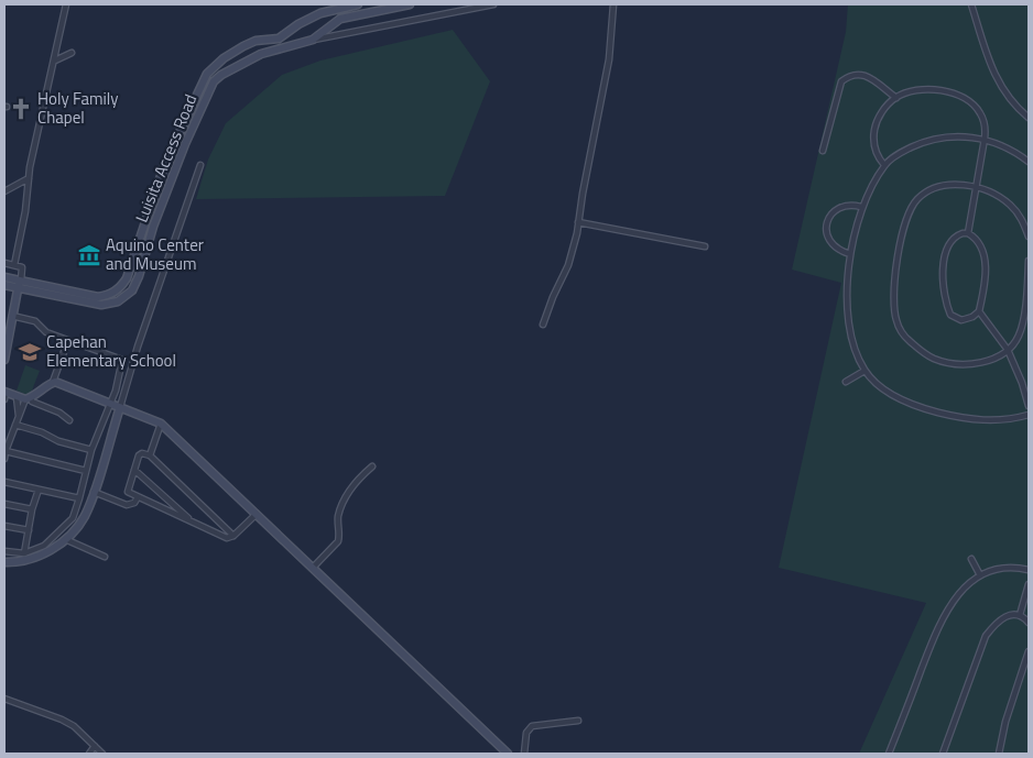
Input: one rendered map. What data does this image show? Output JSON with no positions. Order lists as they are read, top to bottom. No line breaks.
{"streets":{"main road":["Luisita Access Road"]},"places":{"church":["Holy Family Chapel"],"museum":["Aquino Center and Museum"],"school or university":["Capehan Elementary School"]}}
